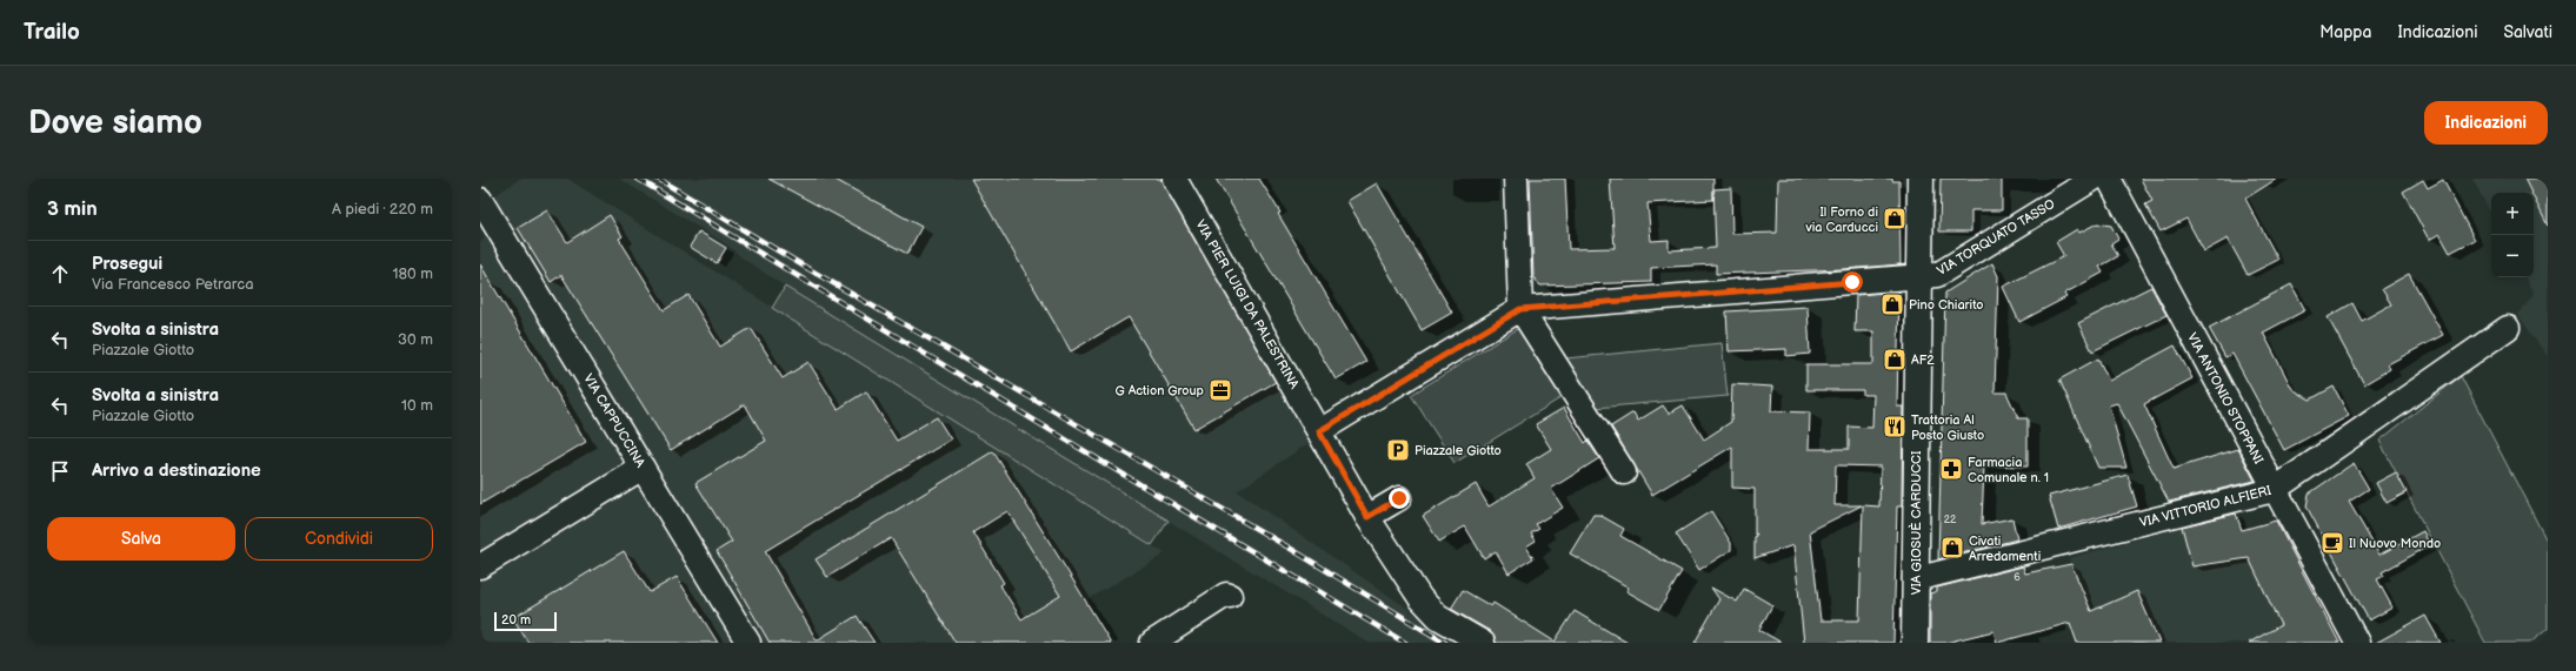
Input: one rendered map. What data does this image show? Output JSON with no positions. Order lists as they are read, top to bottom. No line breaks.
{"streets":{"street":["VIA TORQUATO TASSO","VIA PIER LUIGI DA PALESTRINA","VIA ANTONIO STOPPANI","VIA CAPPUCCINA","VIA VITTORIO ALFIERI","VIA GIOSUÈ CARDUCCI"]},"crossings":[["VIA TORQUATO TASSO","VIA GIOSUÈ CARDUCCI"],["VIA ANTONIO STOPPANI","VIA VITTORIO ALFIERI"],["VIA VITTORIO ALFIERI","VIA GIOSUÈ CARDUCCI"]],"places":{"shop":["Il Forno di via Carducci","Pino Chiarito","AF2","Civati Arredamenti"],"office":["G Action Group"],"restaurant":["Trattoria Al Posto Giusto"],"parking":["Piazzale Giotto"],"pharmacy":["Farmacia Comunale n. 1"],"cafe":["Il Nuovo Mondo"]},"house_numbers":["22","6"],"scale_bar":"20 m","page":{"header":"Trailo","nav":["Mappa","Indicazioni","Salvati"],"buttons":["Indicazioni",["Salva","Condividi"]],"title":"Dove siamo","heading":["3 min","A piedi · 220 m"],"map_buttons":["+","−"],"list":[["Prosegui","Via Francesco Petrarca","180 m"],["Svolta a sinistra","Piazzale Giotto","30 m"],["Svolta a sinistra","Piazzale Giotto","10 m"],"Arrivo a destinazione"],"scale":"20 m"}}
